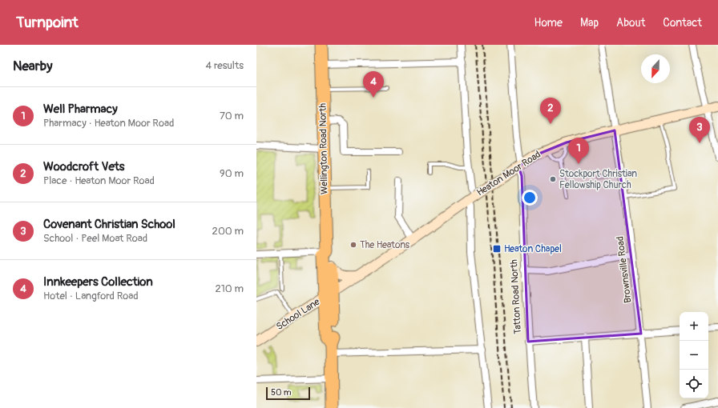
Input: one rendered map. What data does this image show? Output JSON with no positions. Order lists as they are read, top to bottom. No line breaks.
{"streets":{"highway":["Wellington Road North"],"main road":["Heaton Moor Road","School Lane"],"street":["Brownsville Road","Tatton Road North"]},"crossings":[["Wellington Road North","Heaton Moor Road"],["Wellington Road North","School Lane"],["Heaton Moor Road","Brownsville Road"],["Heaton Moor Road","Tatton Road North"],["Heaton Moor Road","School Lane"]],"places":{"other":["Stockport Christian Fellowship Church","The Heatons"],"transit":["Heaton Chapel"]},"scale_bar":"50 m","north":"bottom","page":{"header":"Turnpoint","nav":["Home","Map","About","Contact"],"heading":["Nearby","4 results"],"pins":["4","2","3","1"],"list":[{"mark":"1","name":"Well Pharmacy","note":"Pharmacy · Heaton Moor Road","value":"70 m"},{"mark":"2","name":"Woodcroft Vets","note":"Place · Heaton Moor Road","value":"90 m"},{"mark":"3","name":"Covenant Christian School","note":"School · Peel Moat Road","value":"200 m"},{"mark":"4","name":"Innkeepers Collection","note":"Hotel · Langford Road","value":"210 m"}],"map_buttons":["+","−"],"scale":"50 m"}}
